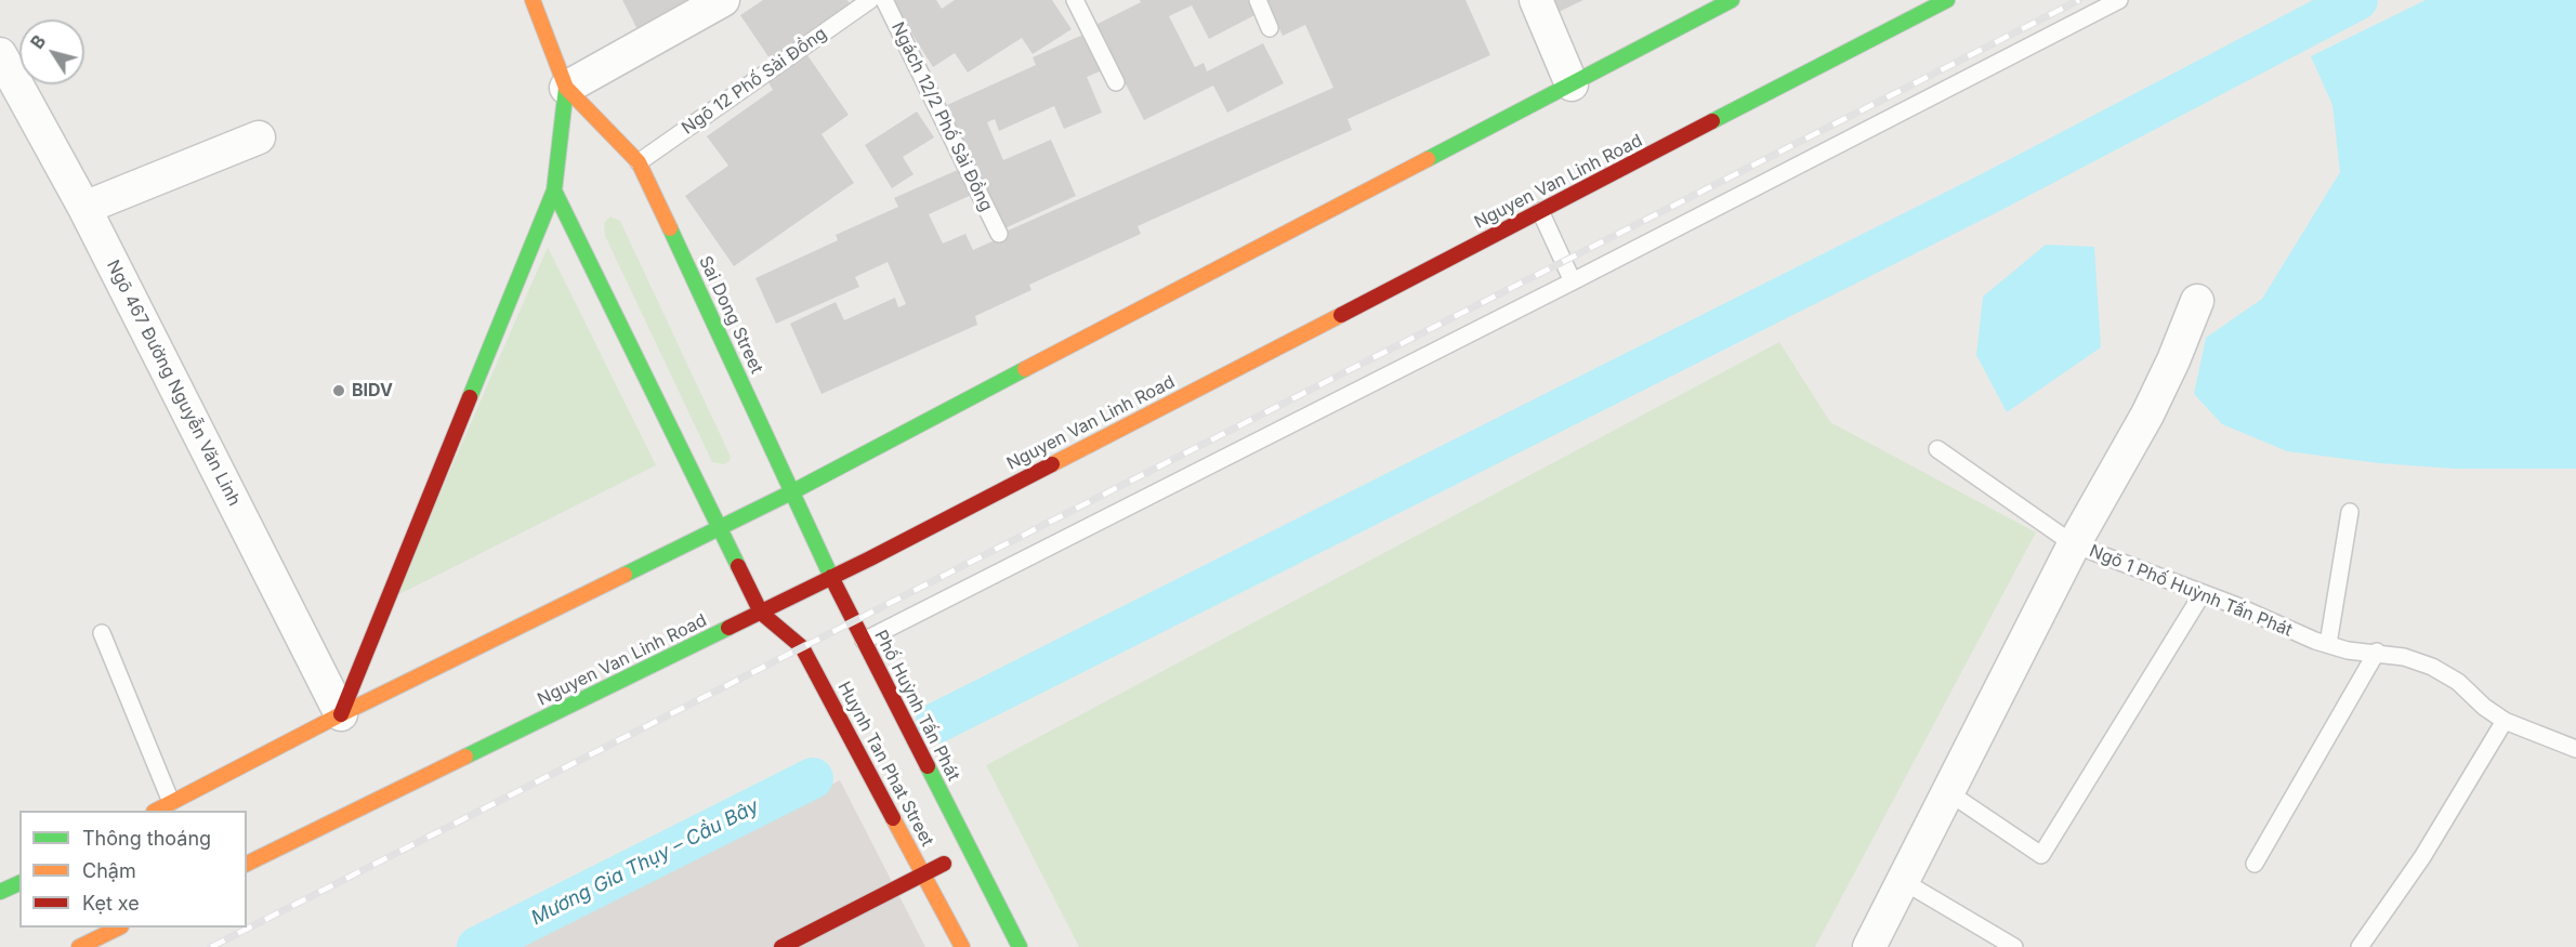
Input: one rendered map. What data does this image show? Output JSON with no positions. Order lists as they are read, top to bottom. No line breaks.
{"streets":{"main road":["Nguyen Van Linh Road","Sai Dong Street","Phố Huỳnh Tấn Phát","Huynh Tan Phat Street"],"street":["Ngõ 467 Đường Nguyễn Văn Linh","Ngõ 1 Phố Huỳnh Tấn Phát"],"lane":["Ngõ 12 Phố Sài Đồng","Ngách 12/2 Phố Sài Đồng"]},"crossings":[["Ngõ 12 Phố Sài Đồng","Sai Dong Street"],["Nguyen Van Linh Road","Sai Dong Street"],["Nguyen Van Linh Road","Phố Huỳnh Tấn Phát"],["Nguyen Van Linh Road","Huynh Tan Phat Street"],["Sai Dong Street","Ngõ 467 Đường Nguyễn Văn Linh"],["Sai Dong Street","Phố Huỳnh Tấn Phát"]],"water":["Mương Gia Thụy – Cầu Bây"],"places":["BIDV"],"legend":["Thông thoáng","Chậm","Kẹt xe"],"north":"top left"}
